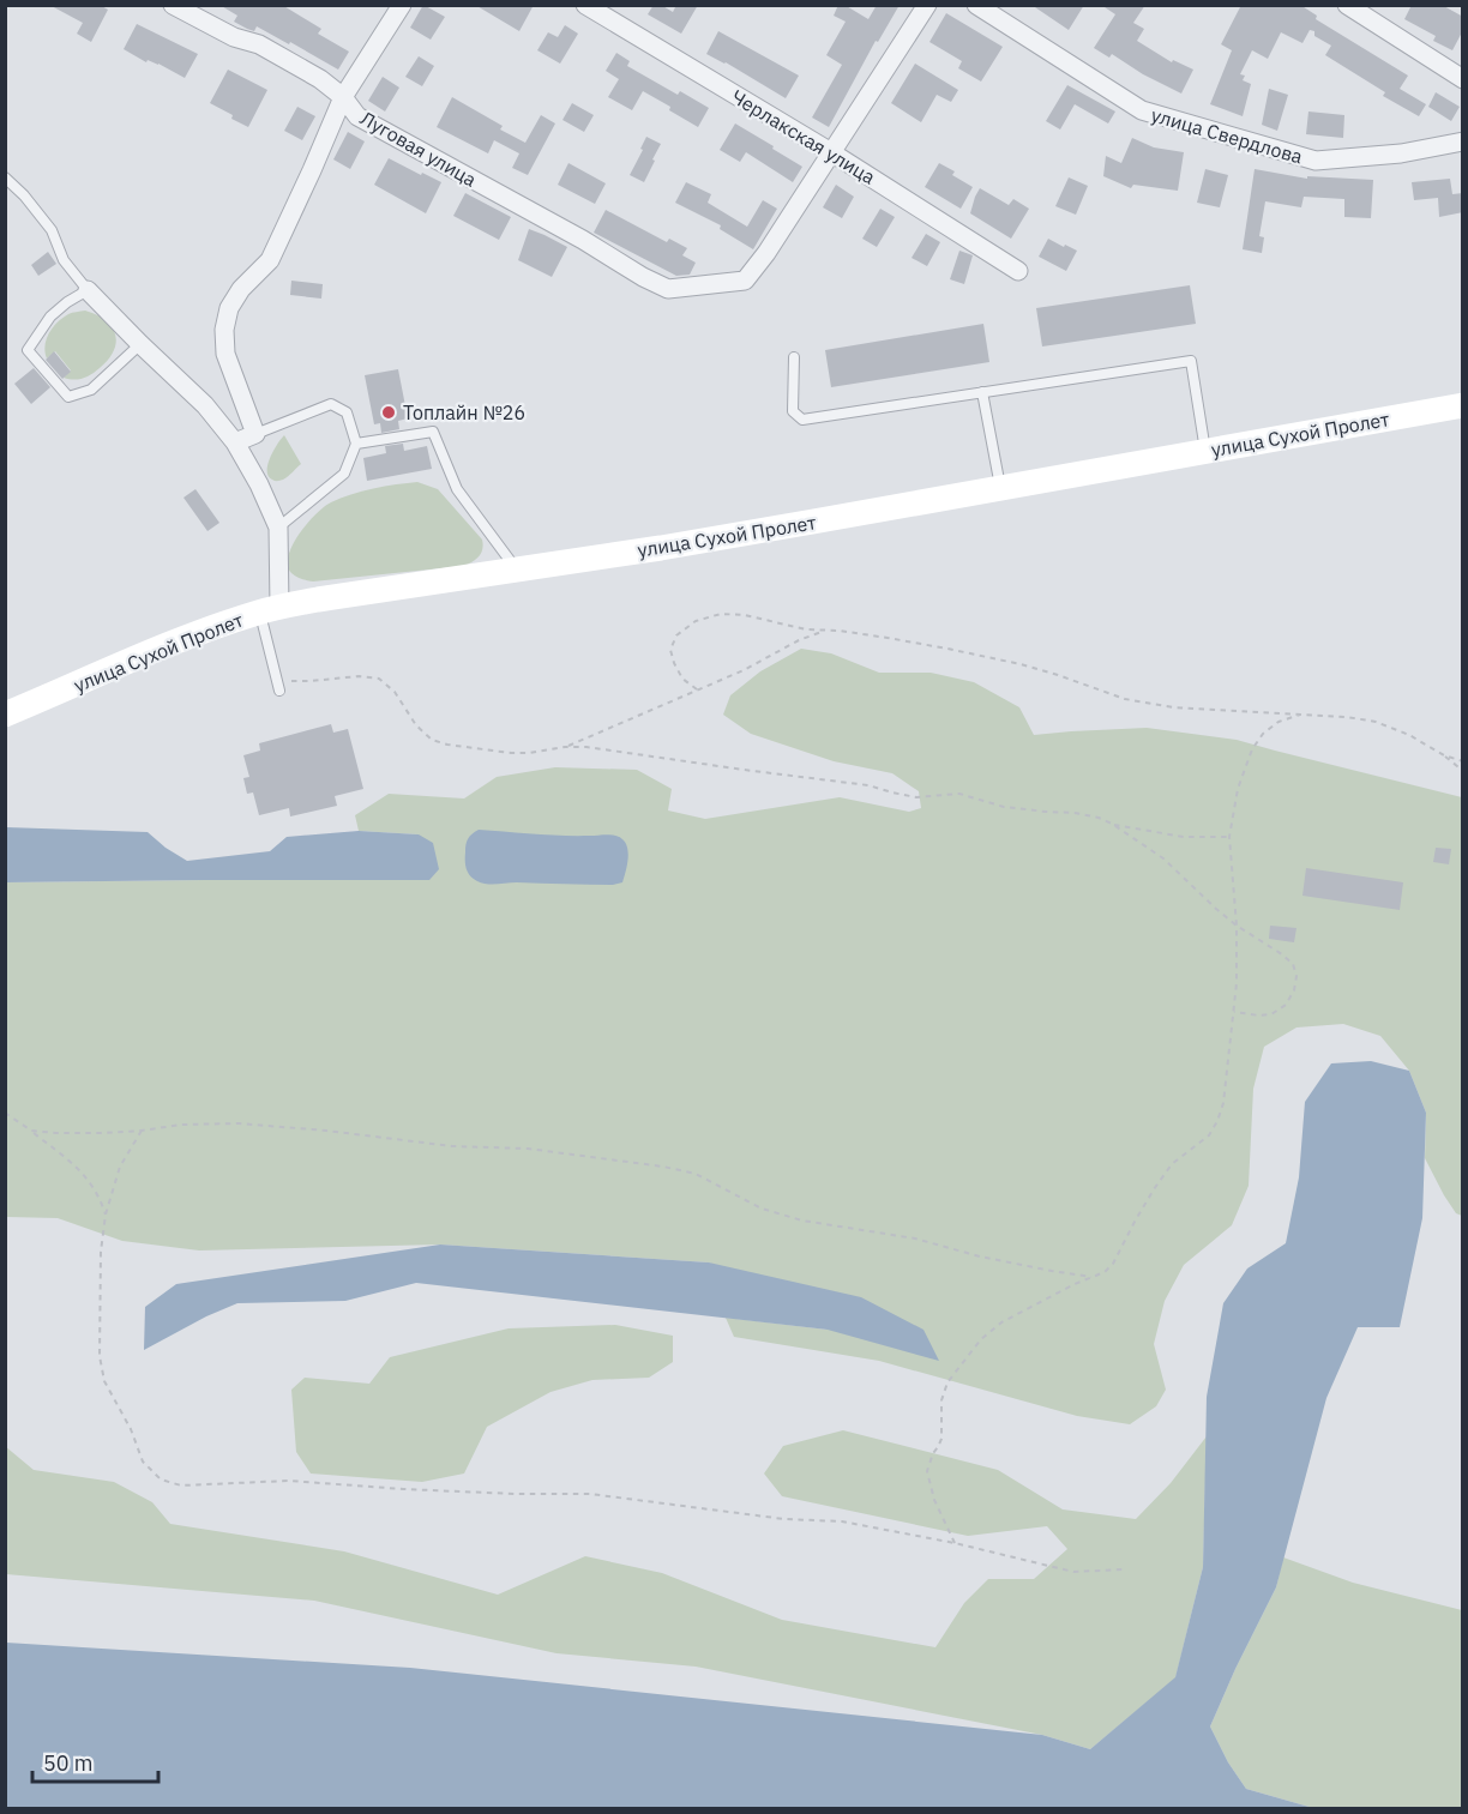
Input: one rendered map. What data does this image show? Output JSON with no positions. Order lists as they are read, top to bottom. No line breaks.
{"streets":{"main road":["улица Сухой Пролет"],"street":["улица Свердлова","Черлакская улица","Луговая улица"]},"crossings":[["Черлакская улица","Луговая улица"]],"places":["Топлайн №26"],"scale_bar":"50 m"}
